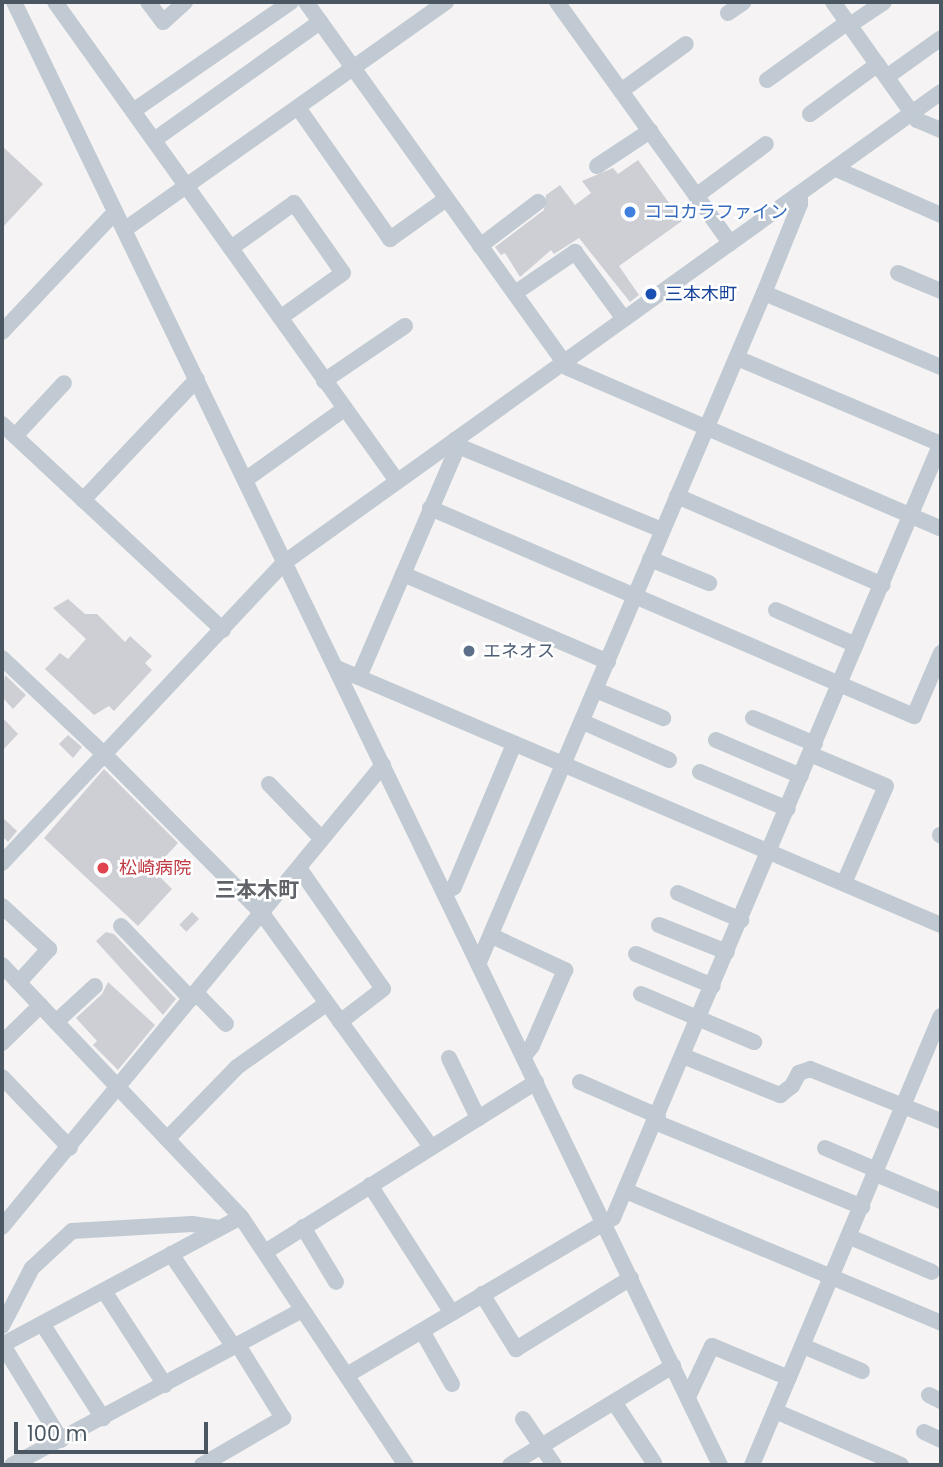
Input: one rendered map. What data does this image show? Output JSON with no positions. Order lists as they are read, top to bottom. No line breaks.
{"districts":["三本木町"],"places":["ココカラファイン","三本木町","エネオス","松崎病院"],"scale_bar":"100 m"}
